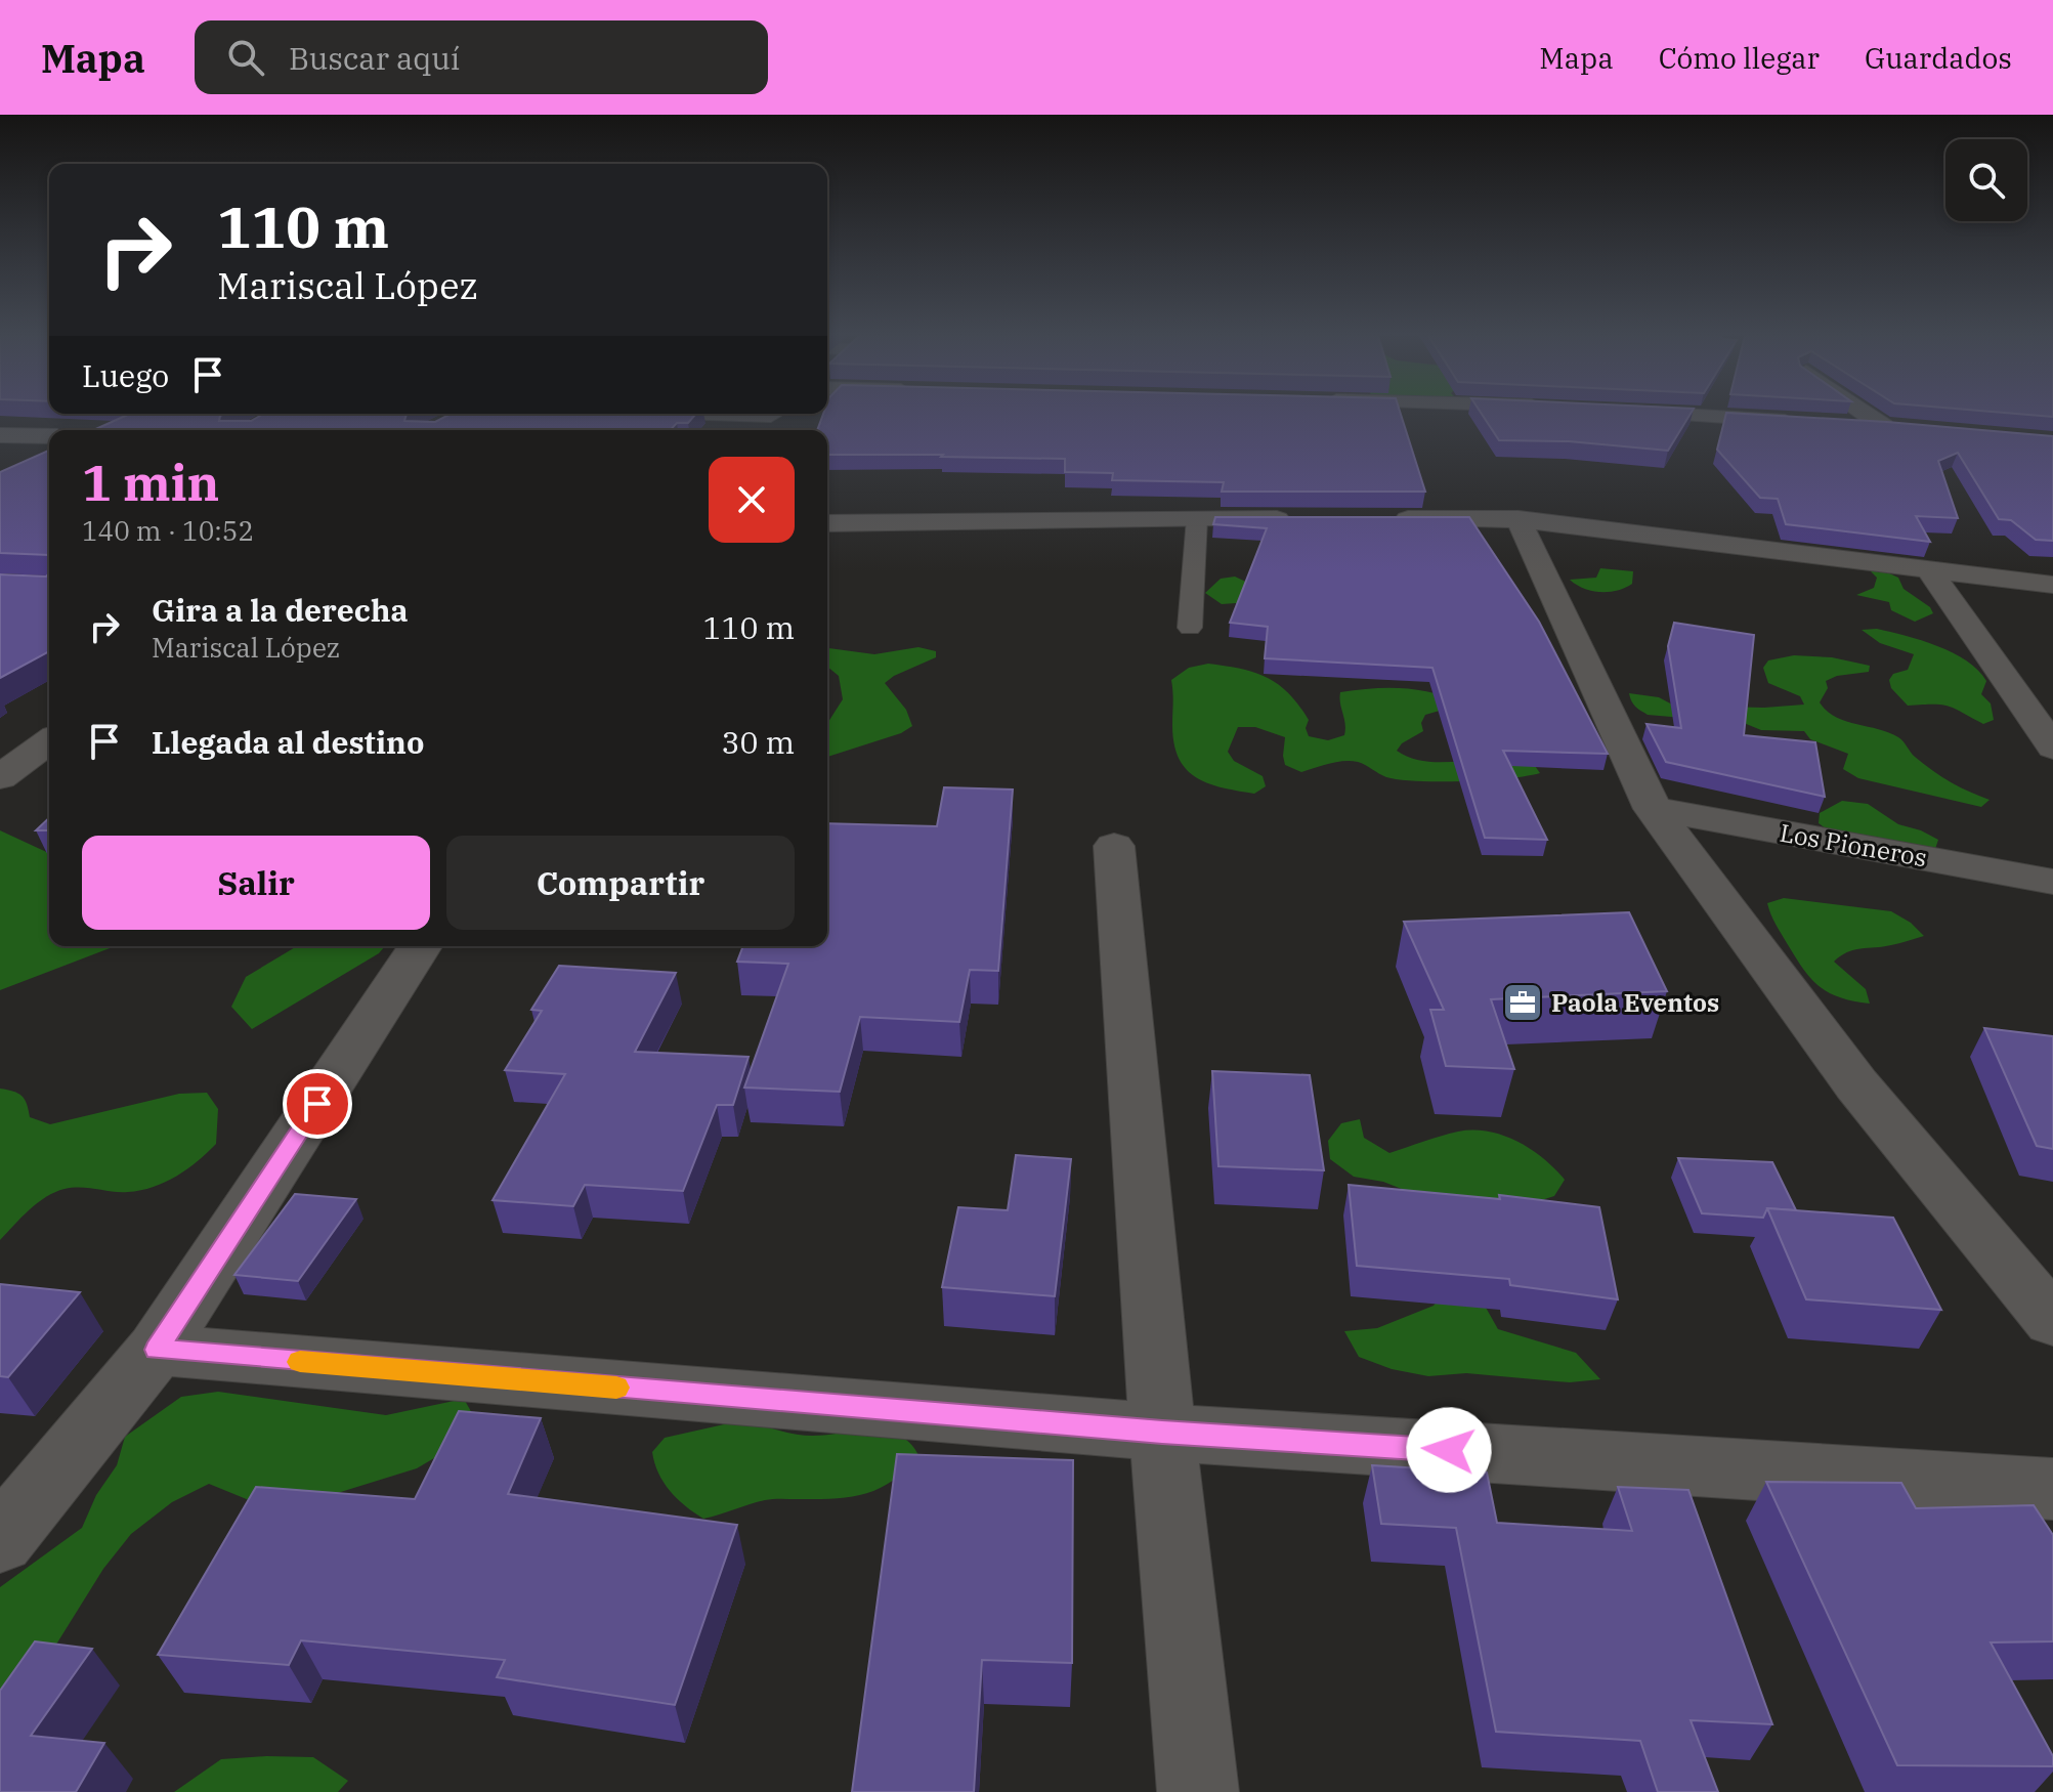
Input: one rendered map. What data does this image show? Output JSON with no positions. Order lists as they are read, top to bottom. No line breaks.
{"streets":{"street":["Los Pioneros"]},"places":{"office":["Paola Eventos"]},"page":{"header":"Mapa","search":"Buscar aquí","nav":["Mapa","Cómo llegar","Guardados"],"turn":["110 m","Mariscal López"],"then":"Luego","heading":["1 min","140 m · 10:52"],"list":[{"name":"Gira a la derecha","note":"Mariscal López","value":"110 m"},{"name":"Llegada al destino","value":"30 m"}],"buttons":["Salir","Compartir"]}}
